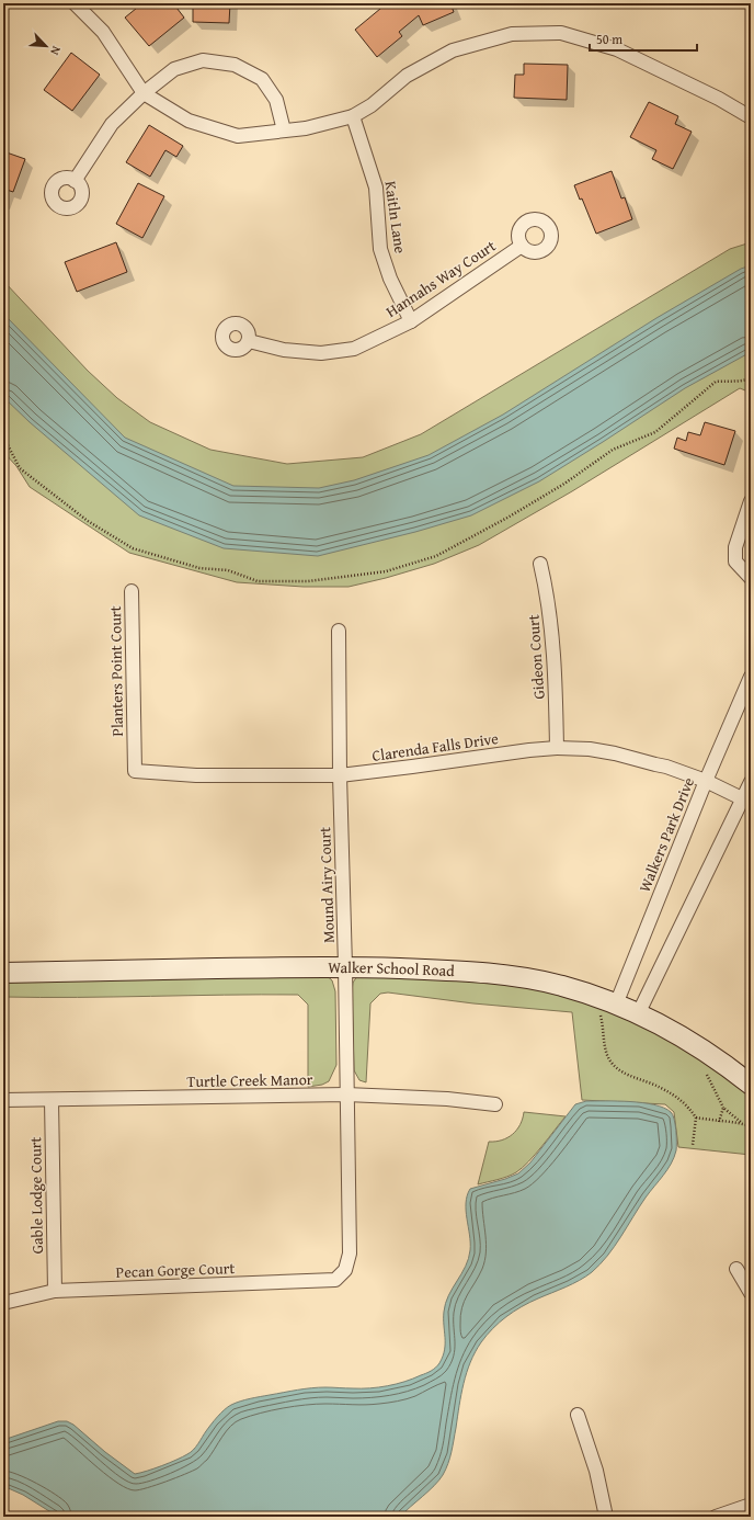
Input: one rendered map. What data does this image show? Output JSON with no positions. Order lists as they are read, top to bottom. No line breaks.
{"streets":{"street":["Kaitln Lane","Hannahs Way Court","Gideon Court","Planters Point Court","Clarenda Falls Drive","Walkers Park Drive","Mound Airy Court","Walker School Road","Turtle Creek Manor","Gable Lodge Court","Pecan Gorge Court"]},"crossings":[["Kaitln Lane","Hannahs Way Court"],["Gideon Court","Clarenda Falls Drive"],["Planters Point Court","Clarenda Falls Drive"],["Clarenda Falls Drive","Walkers Park Drive"],["Clarenda Falls Drive","Mound Airy Court"],["Walkers Park Drive","Walker School Road"],["Mound Airy Court","Walker School Road"],["Mound Airy Court","Turtle Creek Manor"],["Mound Airy Court","Pecan Gorge Court"],["Turtle Creek Manor","Gable Lodge Court"],["Gable Lodge Court","Pecan Gorge Court"]],"scale_bar":"50 m","north":"bottom right"}
